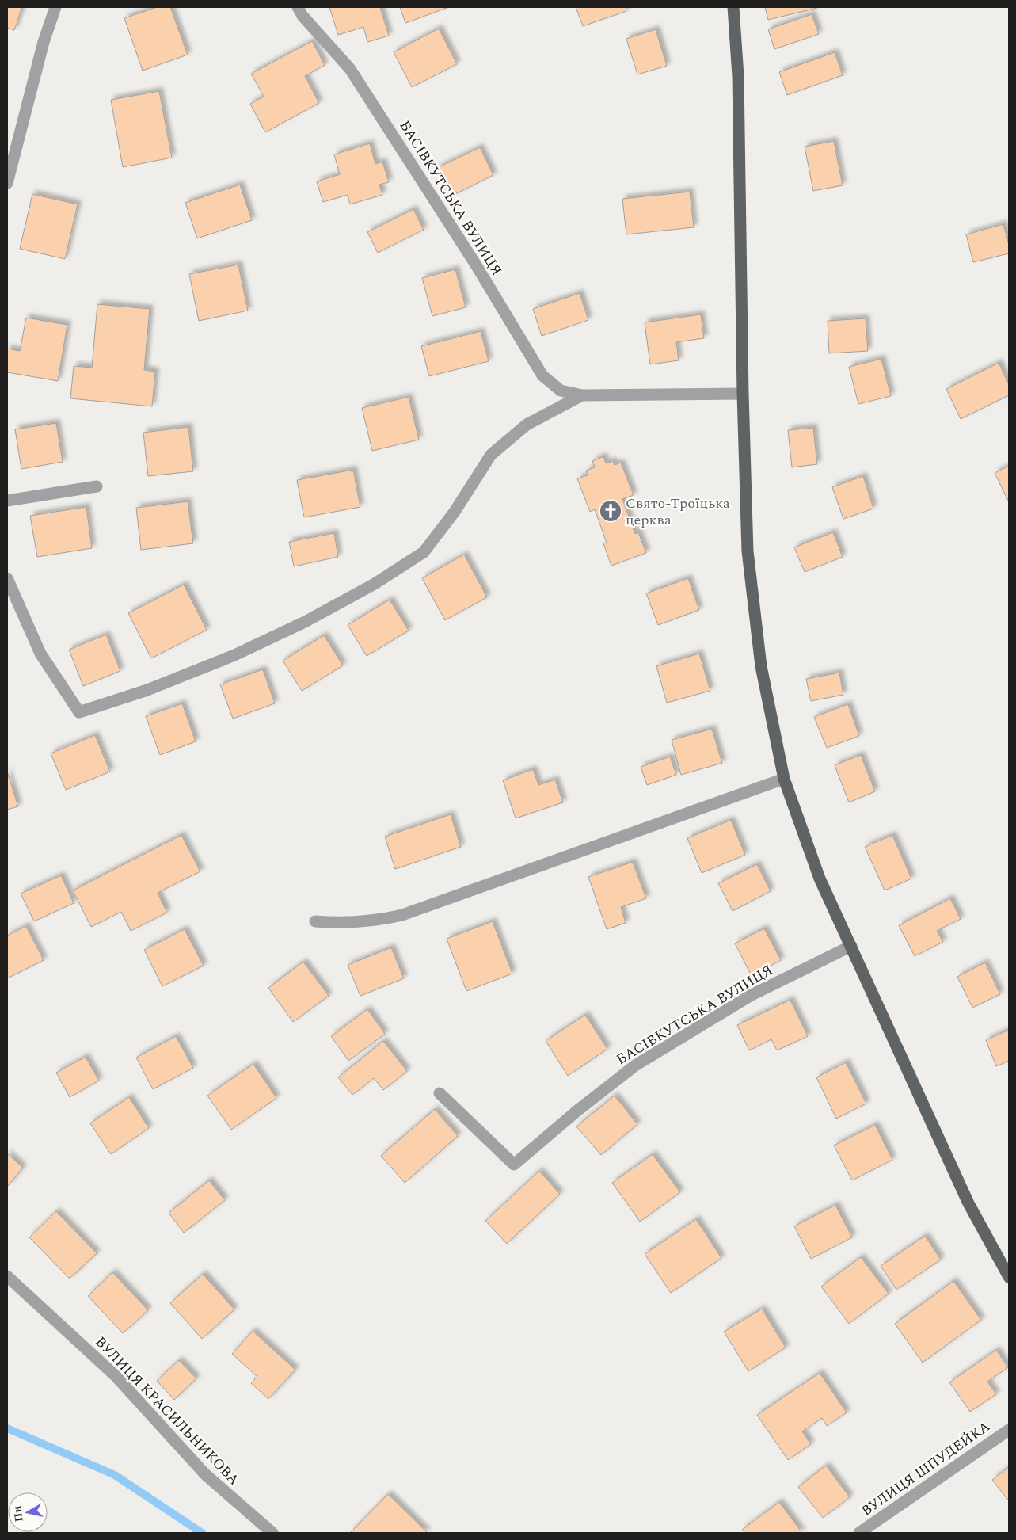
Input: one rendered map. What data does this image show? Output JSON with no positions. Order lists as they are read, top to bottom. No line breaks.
{"streets":{"street":["БАСІВКУТСЬКА ВУЛИЦЯ","ВУЛИЦЯ КРАСИЛЬНИКОВА","ВУЛИЦЯ ШПУДЕЙКА"]},"places":{"church":["Свято-Троїцька церква"]},"north":"left"}
